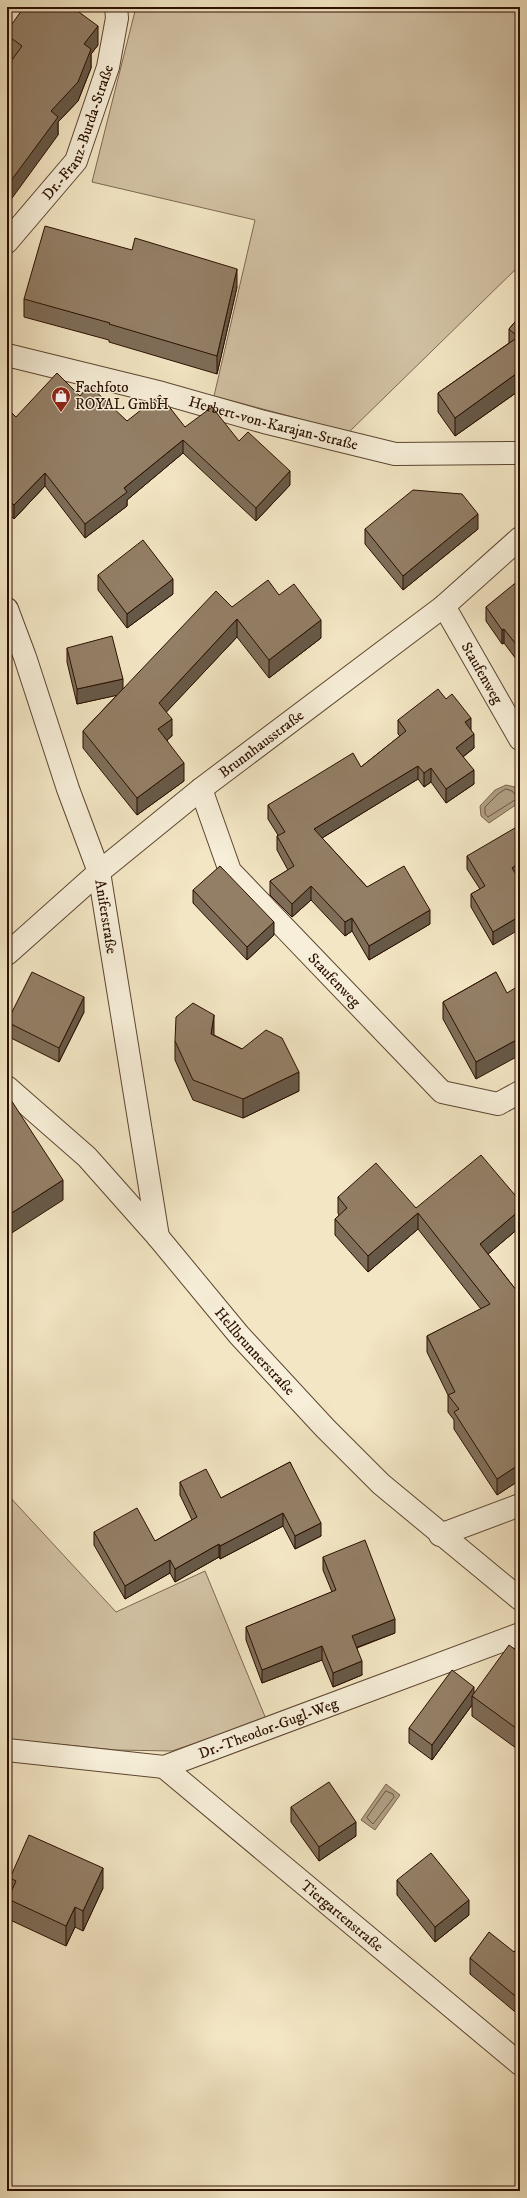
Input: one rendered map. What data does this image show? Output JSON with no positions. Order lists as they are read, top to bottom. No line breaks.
{"streets":{"street":["Dr.-Franz-Burda-Straße","Herbert-von-Karajan-Straße","Staufenweg","Brunnhausstraße","Aniferstraße","Hellbrunnerstraße","Dr.-Theodor-Gugl-Weg","Tiergartenstraße"]},"crossings":[["Staufenweg","Brunnhausstraße"],["Brunnhausstraße","Aniferstraße"],["Aniferstraße","Hellbrunnerstraße"],["Dr.-Theodor-Gugl-Weg","Tiergartenstraße"]],"places":{"shop":["Fachfoto ROYAL GmbH"]}}
